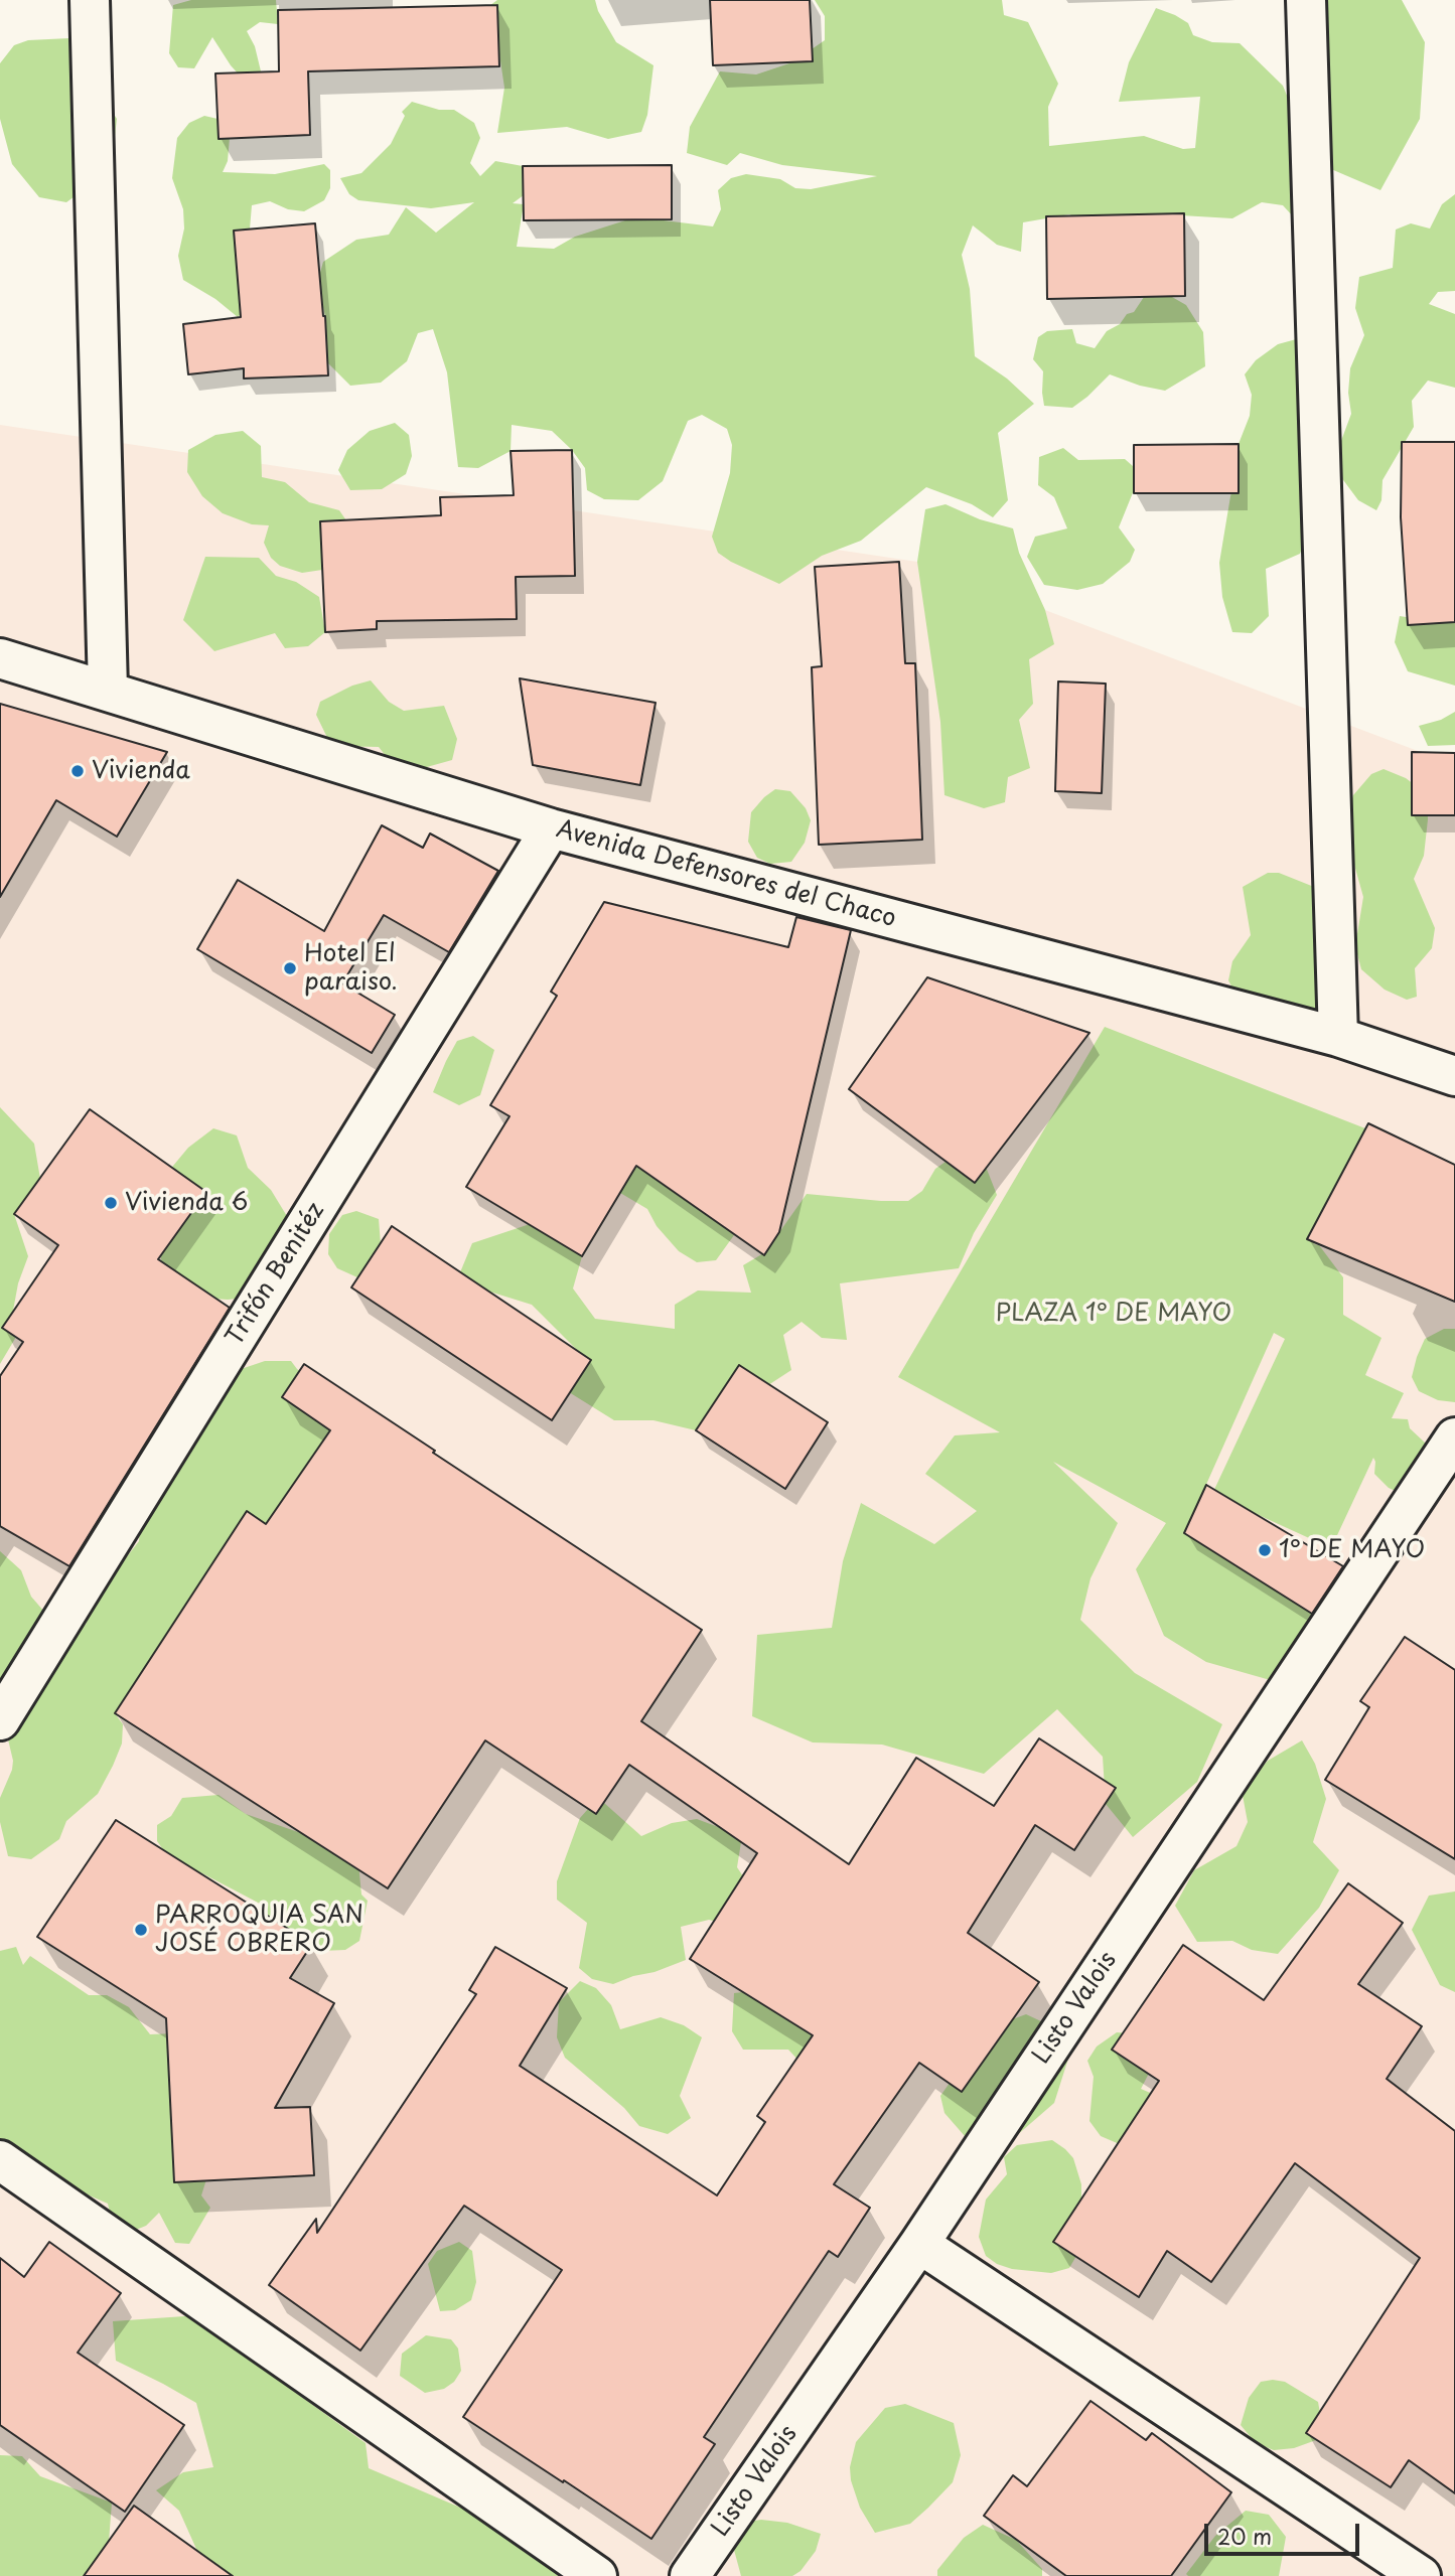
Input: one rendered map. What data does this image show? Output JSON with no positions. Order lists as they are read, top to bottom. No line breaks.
{"streets":{"street":["Avenida Defensores del Chaco","Trifón Benitéz","Listo Valois"]},"crossings":[["Avenida Defensores del Chaco","Trifón Benitéz"]],"parks":["PLAZA 1° DE MAYO"],"places":["Vivienda","Hotel El paraiso.","Vivienda 6","1° DE MAYO","PARROQUIA SAN JOSÉ OBRERO"],"scale_bar":"20 m"}
